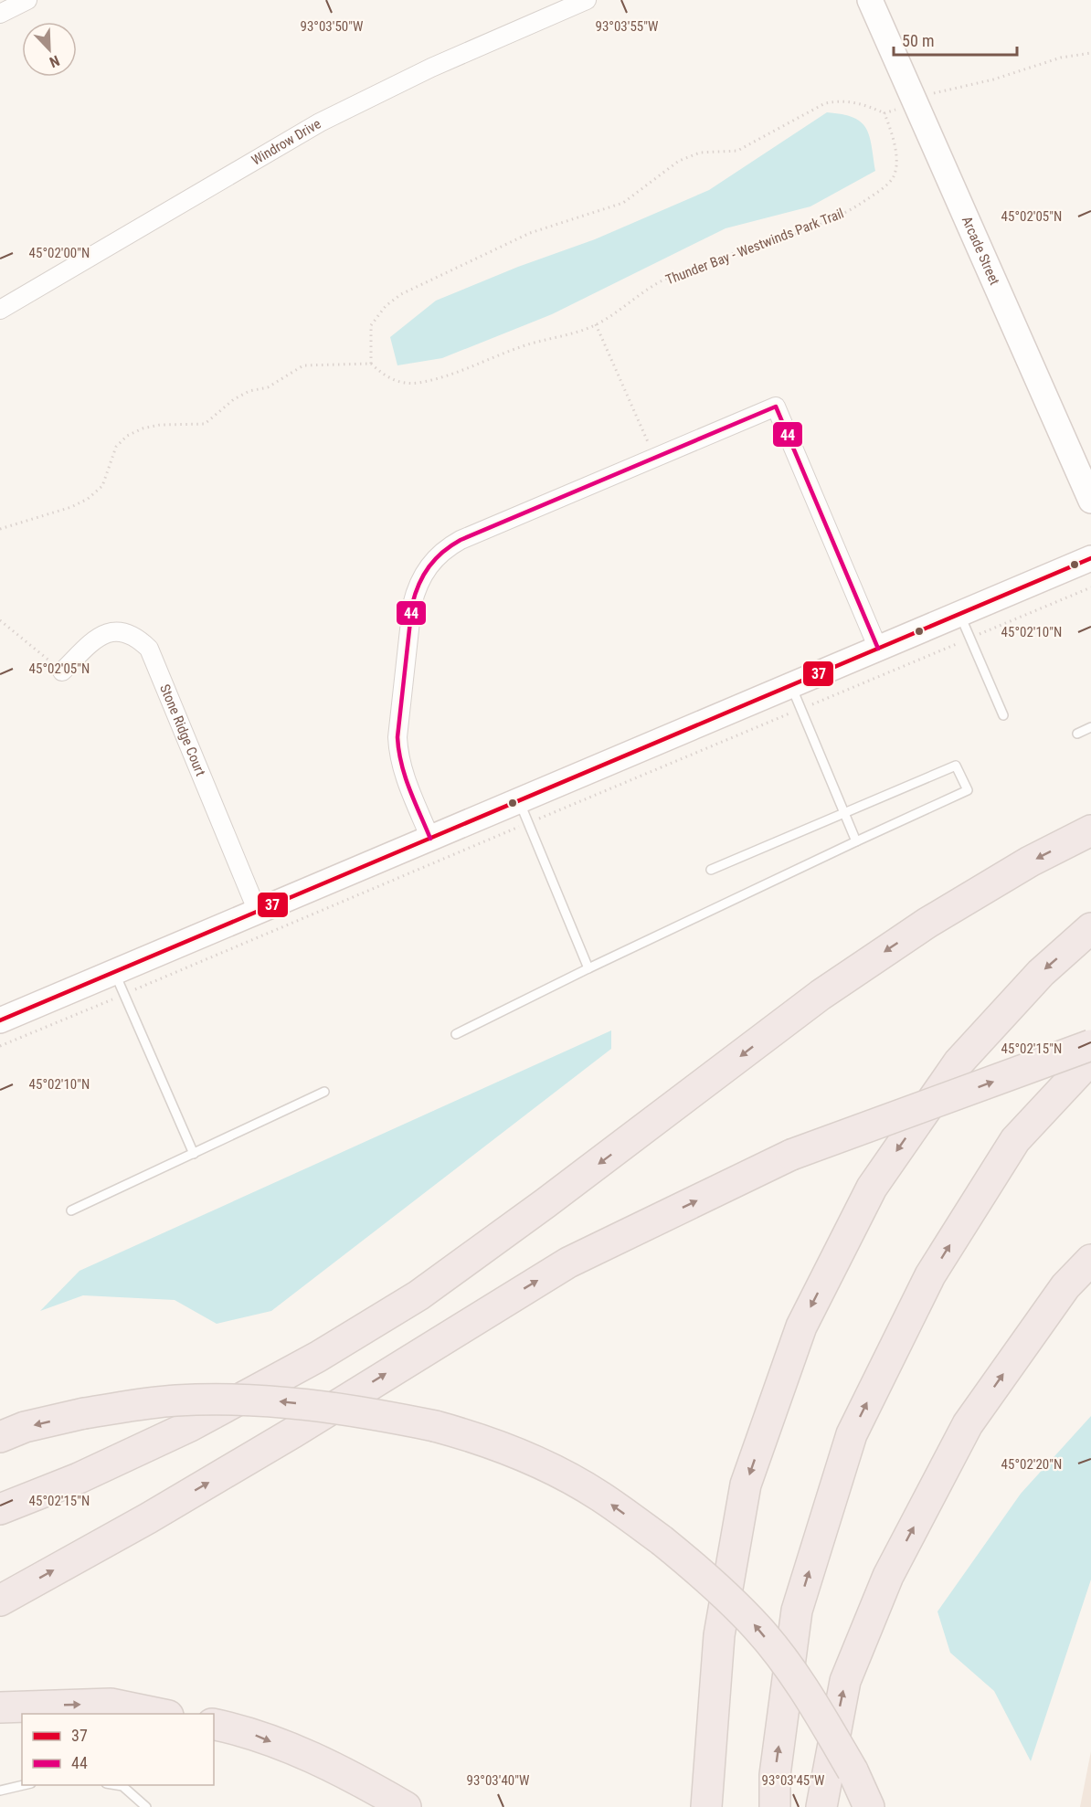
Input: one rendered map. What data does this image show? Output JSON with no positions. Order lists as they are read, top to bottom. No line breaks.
{"streets":{"street":["Windrow Drive","Arcade Street","Stone Ridge Court"],"path":["Thunder Bay - Westwinds Park Trail"]},"lines":["transit line 44","transit line 37"],"legend":["37","44"],"scale_bar":"50 m","north":"bottom right","coordinates":["93°03'50\"W","93°03'55\"W","45°02'05\"N","45°02'00\"N","45°02'10\"N","45°02'15\"N","45°02'20\"N","93°03'40\"W","93°03'45\"W"]}
